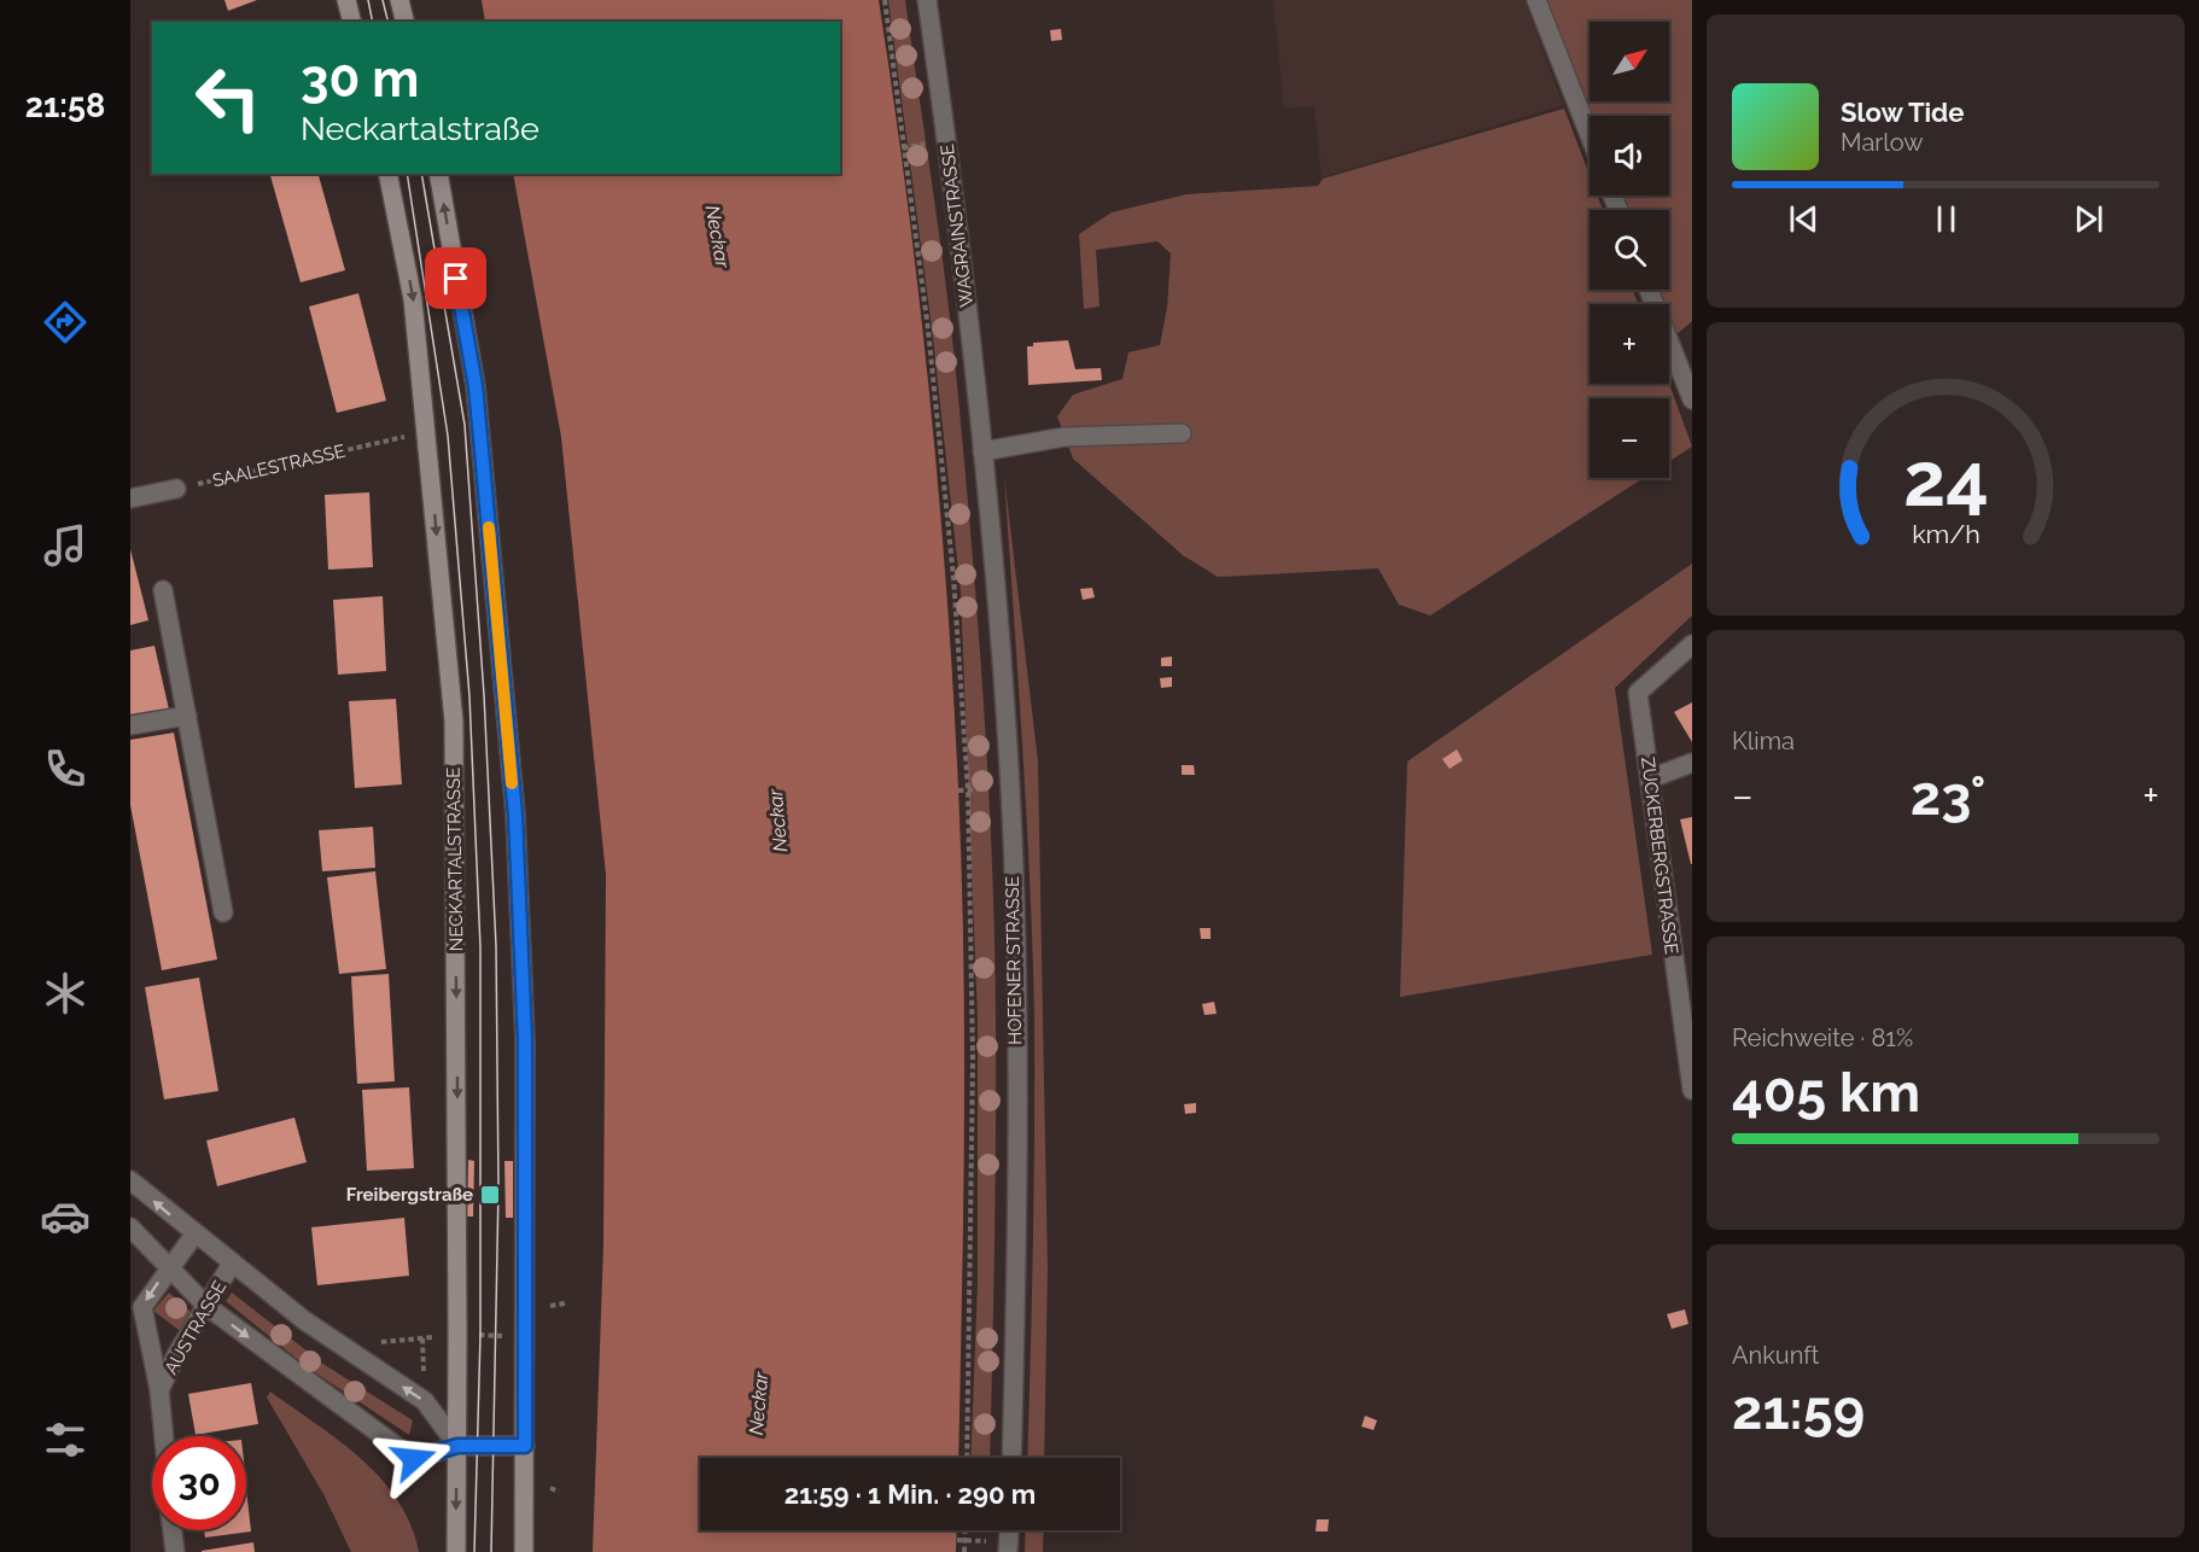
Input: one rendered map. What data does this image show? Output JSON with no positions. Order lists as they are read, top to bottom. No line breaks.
{"streets":{"main road":["NECKARTALSTRASSE"],"street":["WAGRAINSTRASSE","ZUCKERBERGSTRASSE","HOFENER STRASSE","AUSTRASSE"],"path":["SAALESTRASSE"]},"crossings":[["WAGRAINSTRASSE","HOFENER STRASSE"],["SAALESTRASSE","NECKARTALSTRASSE"]],"water":["Neckar"],"places":{"transit":["Freibergstraße"]},"north":"top right","page":{"tabs":"21:58","map_buttons":["+","−"],"turn":["30 m","Neckartalstraße"],"song":["Slow Tide","Marlow"],"tile":["Klima",["Reichweite · 81%","405 km"],["Ankunft","21:59"]],"heat":["−","23°","+"],"limit":"30","trip":"21:59 · 1 Min. · 290 m","gauge":["24","km/h"]}}
